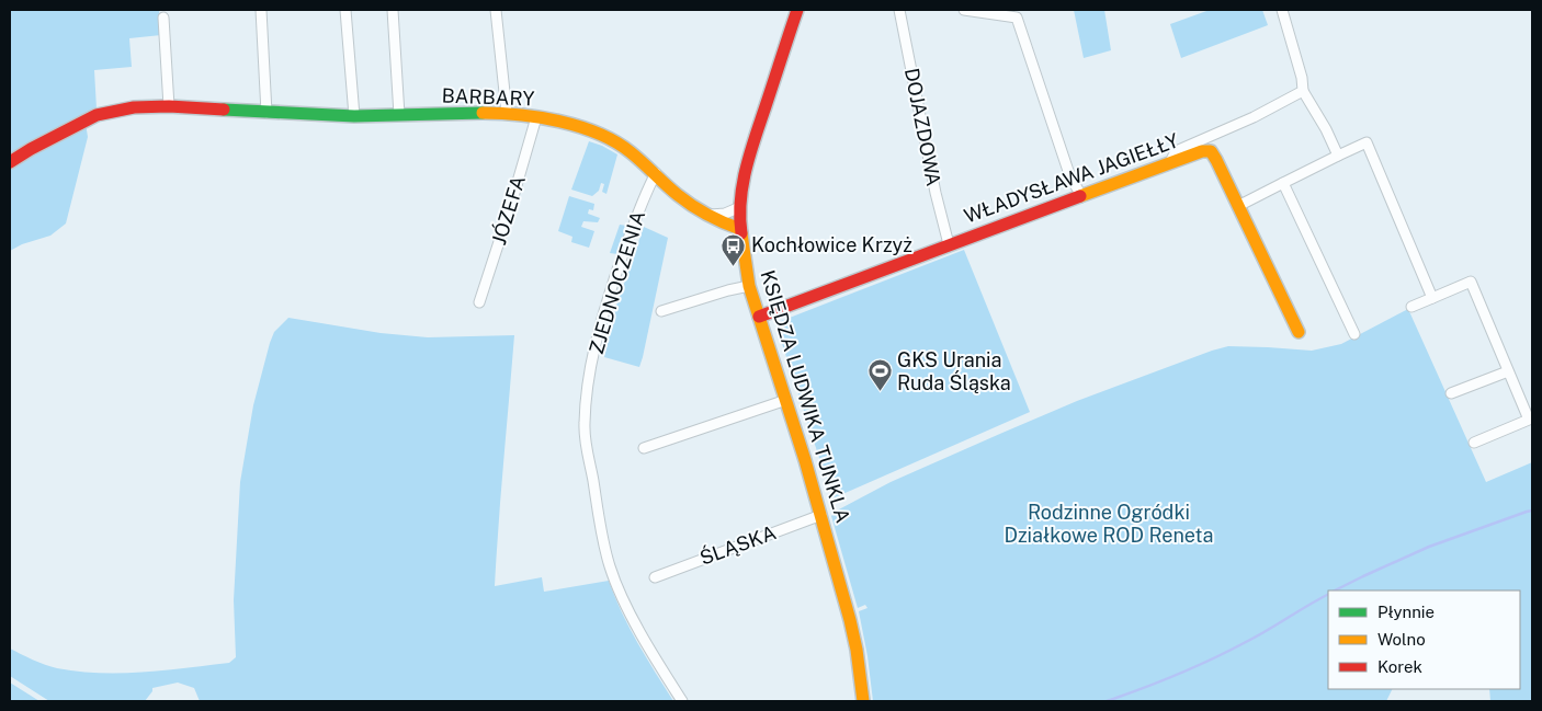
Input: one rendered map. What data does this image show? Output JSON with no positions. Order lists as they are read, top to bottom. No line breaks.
{"streets":{"street":["BARBARY","DOJAZDOWA","WŁADYSŁAWA JAGIEŁŁY","JÓZEFA","ZJEDNOCZENIA","KSIĘDZA LUDWIKA TUNKLA","ŚLĄSKA"]},"crossings":[["BARBARY","JÓZEFA"],["BARBARY","ZJEDNOCZENIA"],["BARBARY","KSIĘDZA LUDWIKA TUNKLA"],["DOJAZDOWA","WŁADYSŁAWA JAGIEŁŁY"],["WŁADYSŁAWA JAGIEŁŁY","KSIĘDZA LUDWIKA TUNKLA"],["KSIĘDZA LUDWIKA TUNKLA","ŚLĄSKA"]],"parks":["Rodzinne Ogródki Działkowe ROD Reneta"],"places":{"bus stop":["Kochłowice Krzyż"],"sports":["GKS Urania Ruda Śląska"]},"legend":["Płynnie","Wolno","Korek"]}
